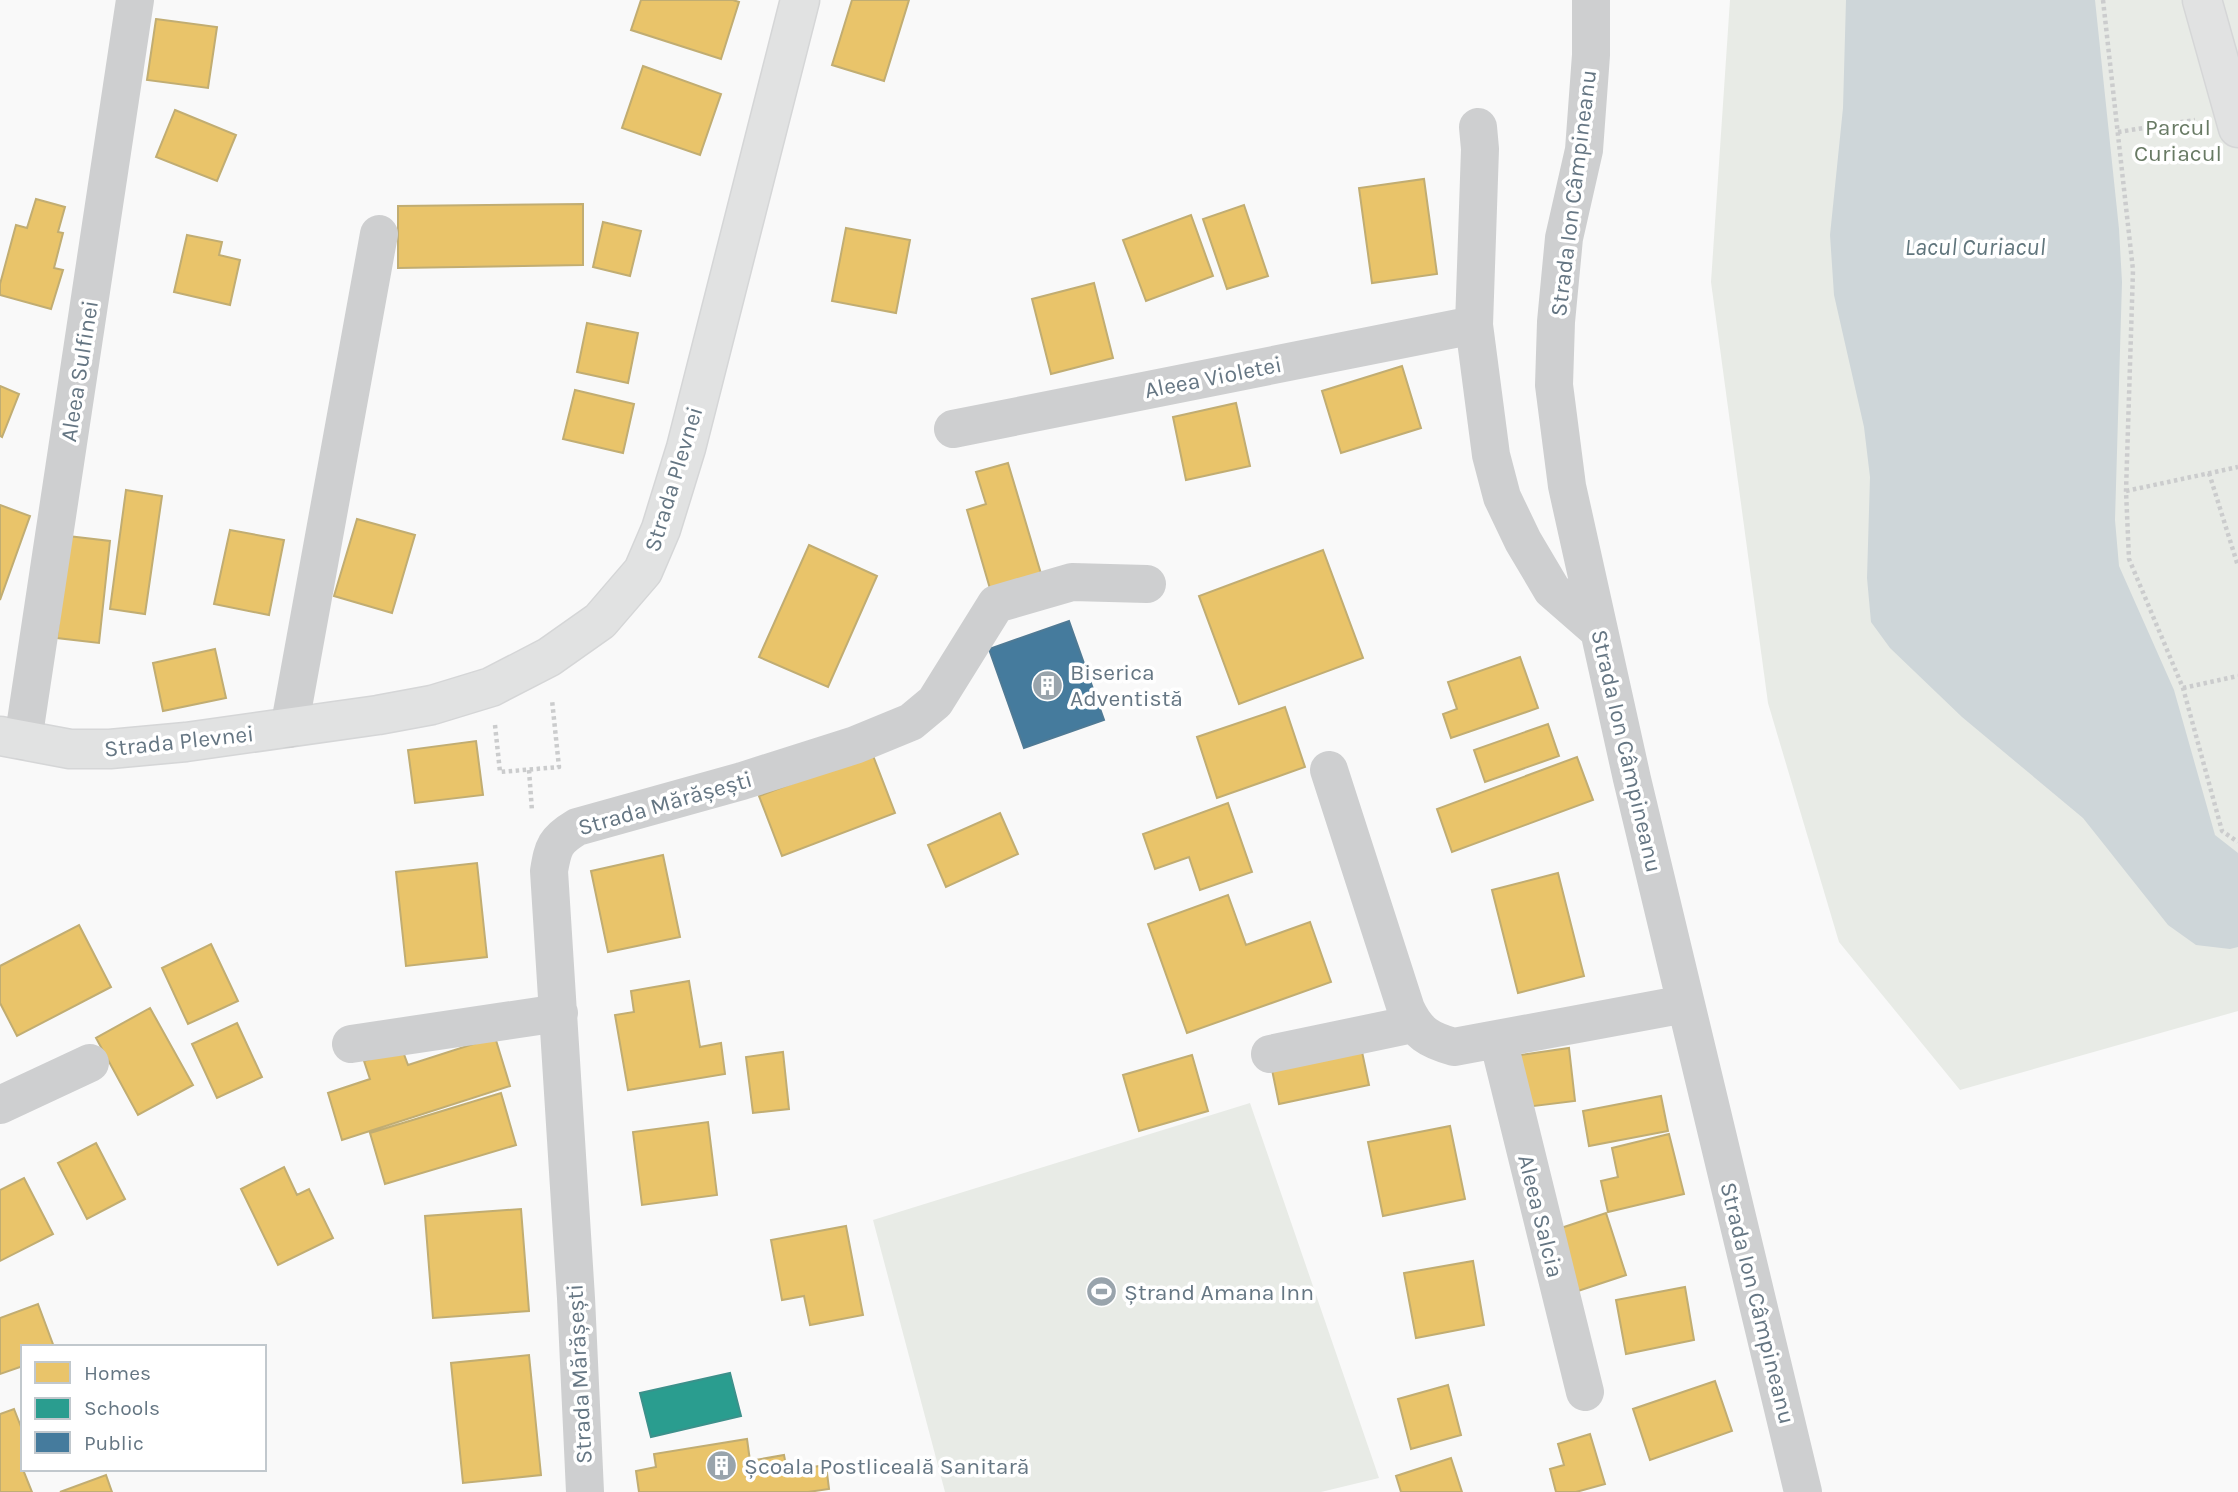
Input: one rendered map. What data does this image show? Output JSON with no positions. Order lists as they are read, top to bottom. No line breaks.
{"streets":{"main road":["Strada Plevnei"],"street":["Strada Ion Câmpineanu","Aleea Sulfinei","Aleea Violetei","Strada Mărășești","Aleea Salcia"]},"crossings":[["Aleea Sulfinei","Strada Plevnei"]],"water":["Lacul Curiacul"],"parks":["Parcul Curiacul"],"places":{"building":["Biserica Adventistă","Școala Postliceală Sanitară"],"sports":["Ștrand Amana Inn"]},"legend":["Homes","Schools","Public"]}
